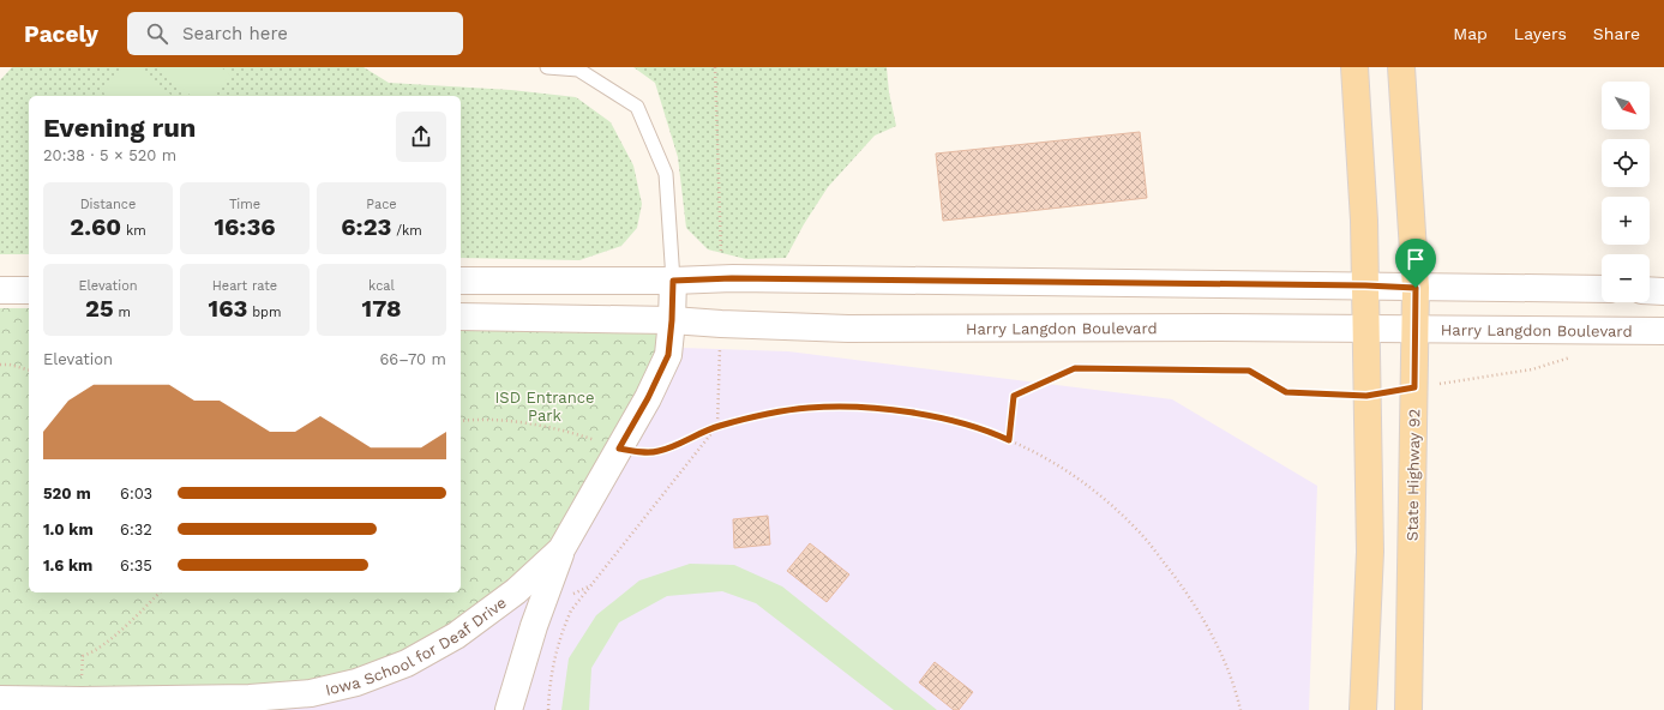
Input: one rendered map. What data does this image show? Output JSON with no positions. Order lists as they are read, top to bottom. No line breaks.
{"streets":{"main road":["Harry Langdon Boulevard","State Highway 92","Iowa School for Deaf Drive"]},"crossings":[["Harry Langdon Boulevard","State Highway 92"],["Harry Langdon Boulevard","Iowa School for Deaf Drive"]],"parks":["ISD Entrance Park"],"north":"bottom right","page":{"header":"Pacely","search":"Search here","nav":["Map","Layers","Share"],"map_buttons":["+","−"],"heading":["Evening run","20:38 · 5 × 520 m"],"stats":[["Distance","2.60 km"],["Time","16:36"],["Pace","6:23 /km"],["Elevation","25 m"],["Heart rate","163 bpm"],["kcal","178"]],"chart":["Elevation","66–70 m"],"list":[{"name":"520 m","note":"6:03"},{"name":"1.0 km","note":"6:32"},{"name":"1.6 km","note":"6:35"}]}}
